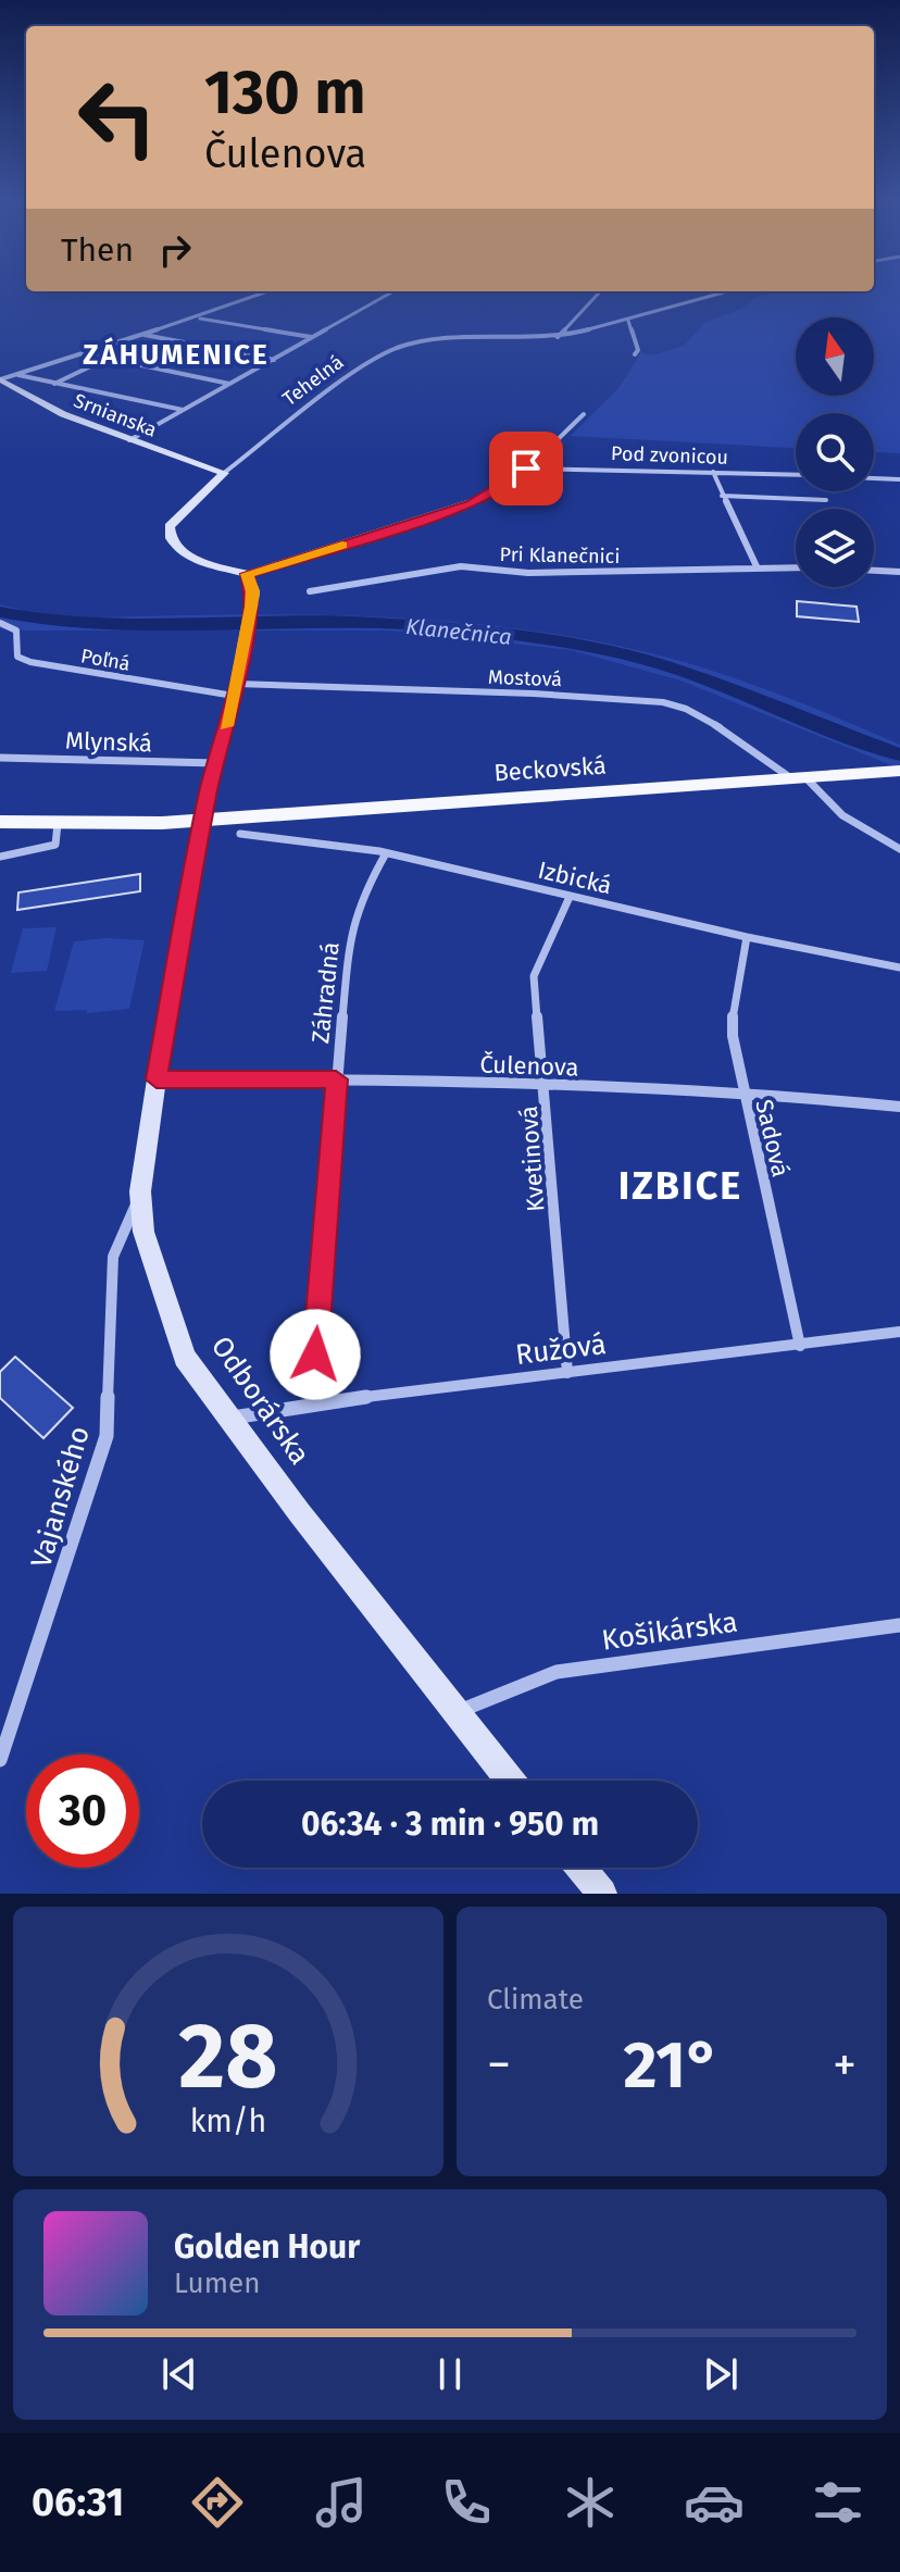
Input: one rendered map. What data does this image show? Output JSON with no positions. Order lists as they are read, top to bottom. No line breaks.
{"streets":{"main road":["Beckovská"],"street":["Tehelná","Srnianska","Pod zvonicou","Pri Klanečnici","Poľná","Mostová","Mlynská","Izbická","Záhradná","Čulenova","Sadová","Kvetinová","Ružová","Odborárska","Vajanského","Košikárska"]},"crossings":[["Tehelná","Srnianska"],["Tehelná","Odborárska"],["Poľná","Mostová"],["Poľná","Odborárska"],["Mostová","Beckovská"],["Mostová","Odborárska"],["Mlynská","Odborárska"],["Beckovská","Odborárska"],["Izbická","Záhradná"],["Izbická","Sadová"],["Izbická","Kvetinová"],["Záhradná","Čulenova"],["Záhradná","Ružová"],["Čulenova","Sadová"],["Čulenova","Kvetinová"],["Čulenova","Odborárska"],["Sadová","Ružová"],["Kvetinová","Ružová"],["Ružová","Odborárska"],["Odborárska","Vajanského"],["Odborárska","Košikárska"]],"districts":["ZÁHUMENICE","IZBICE"],"water":["Klanečnica"],"north":"top","page":{"turn":["130 m","Čulenova"],"then":"Then","limit":"30","trip":"06:34 · 3 min · 950 m","tile":"Climate","heat":["−","21°","+"],"song":["Golden Hour","Lumen"],"tabs":"06:31","gauge":["28","km/h"]}}
